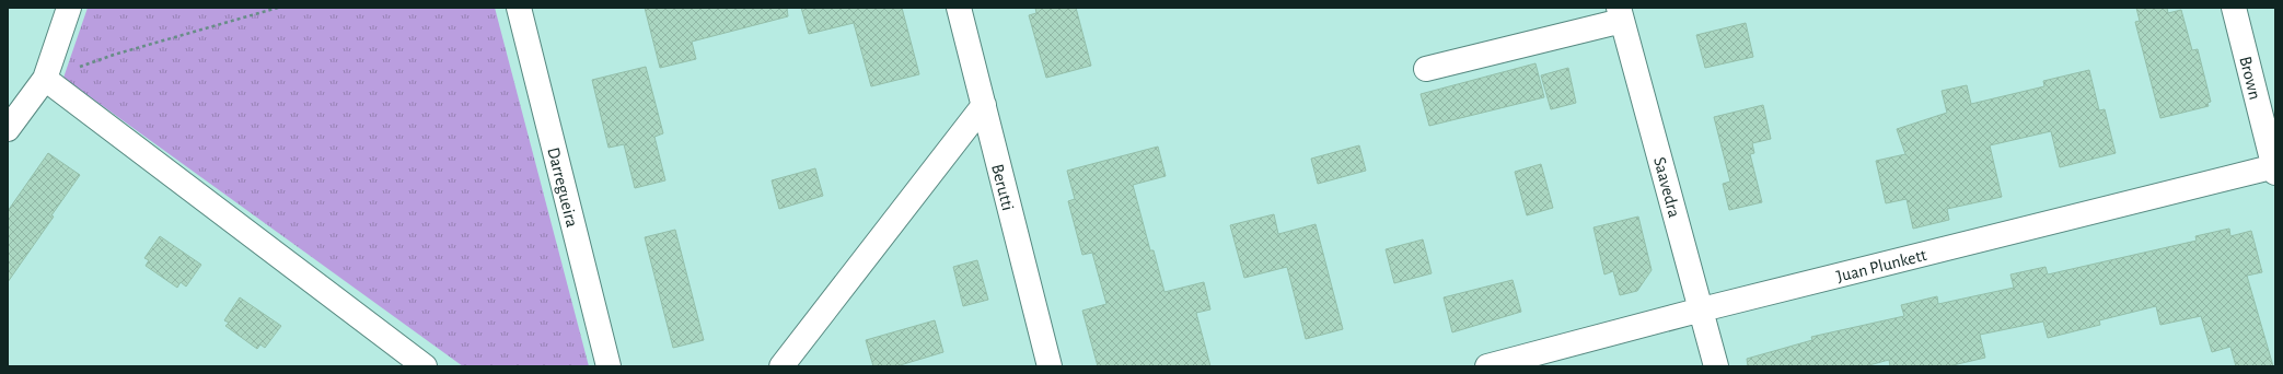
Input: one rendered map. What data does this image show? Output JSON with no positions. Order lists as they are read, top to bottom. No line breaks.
{"streets":{"street":["Brown","Darregueira","Berutti","Saavedra","Juan Plunkett"]},"crossings":[["Brown","Juan Plunkett"],["Saavedra","Juan Plunkett"]]}
